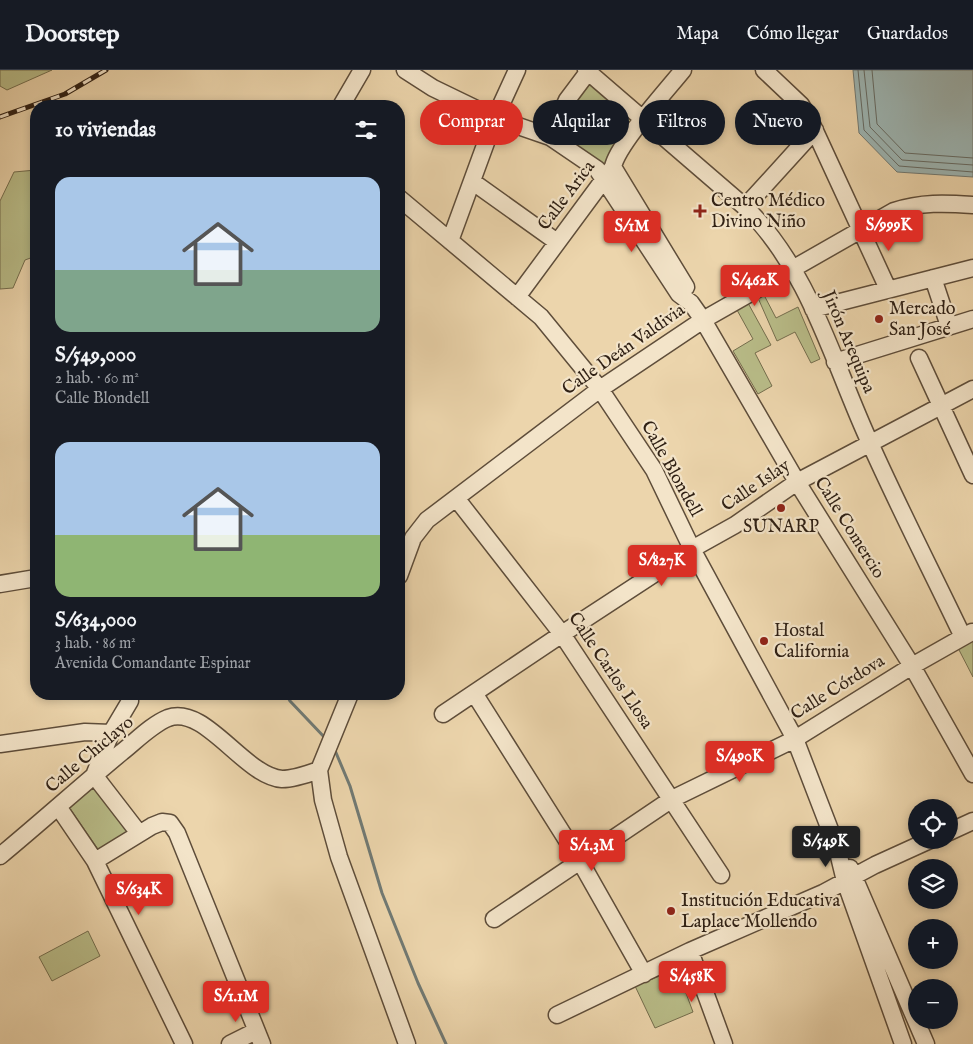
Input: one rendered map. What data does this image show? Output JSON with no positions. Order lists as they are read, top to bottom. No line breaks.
{"streets":{"street":["Calle Arica","Jirón Arequipa","Calle Deán Valdivia","Calle Blondell","Calle Islay","Calle Comercio","Calle Carlos Llosa","Calle Córdova","Calle Chiclayo"]},"crossings":[["Calle Arica","Calle Blondell"],["Calle Arica","Calle Comercio"],["Jirón Arequipa","Calle Deán Valdivia"],["Jirón Arequipa","Calle Islay"],["Jirón Arequipa","Calle Córdova"],["Calle Deán Valdivia","Calle Blondell"],["Calle Deán Valdivia","Calle Comercio"],["Calle Deán Valdivia","Calle Carlos Llosa"],["Calle Blondell","Calle Islay"],["Calle Blondell","Calle Córdova"],["Calle Islay","Calle Comercio"],["Calle Islay","Calle Carlos Llosa"],["Calle Comercio","Calle Córdova"],["Calle Carlos Llosa","Calle Córdova"]],"places":{"health":["Centro Médico Divino Niño"],"other":["Mercado San José","SUNARP","Hostal California","Institución Educativa Laplace Mollendo"]},"page":{"header":"Doorstep","nav":["Mapa","Cómo llegar","Guardados"],"chip":["Comprar","Alquilar","Filtros","Nuevo"],"heading":"10 viviendas","list":[{"name":"S/549,000","note":"2 hab. · 60 m² · Calle Blondell"},{"name":"S/634,000","note":"3 hab. · 86 m² · Avenida Comandante Espinar"}],"price":["S/999K","S/1M","S/462K","S/827K","S/490K","S/549K","S/1.3M","S/634K","S/458K","S/1.1M"],"map_buttons":["+","−"]}}
